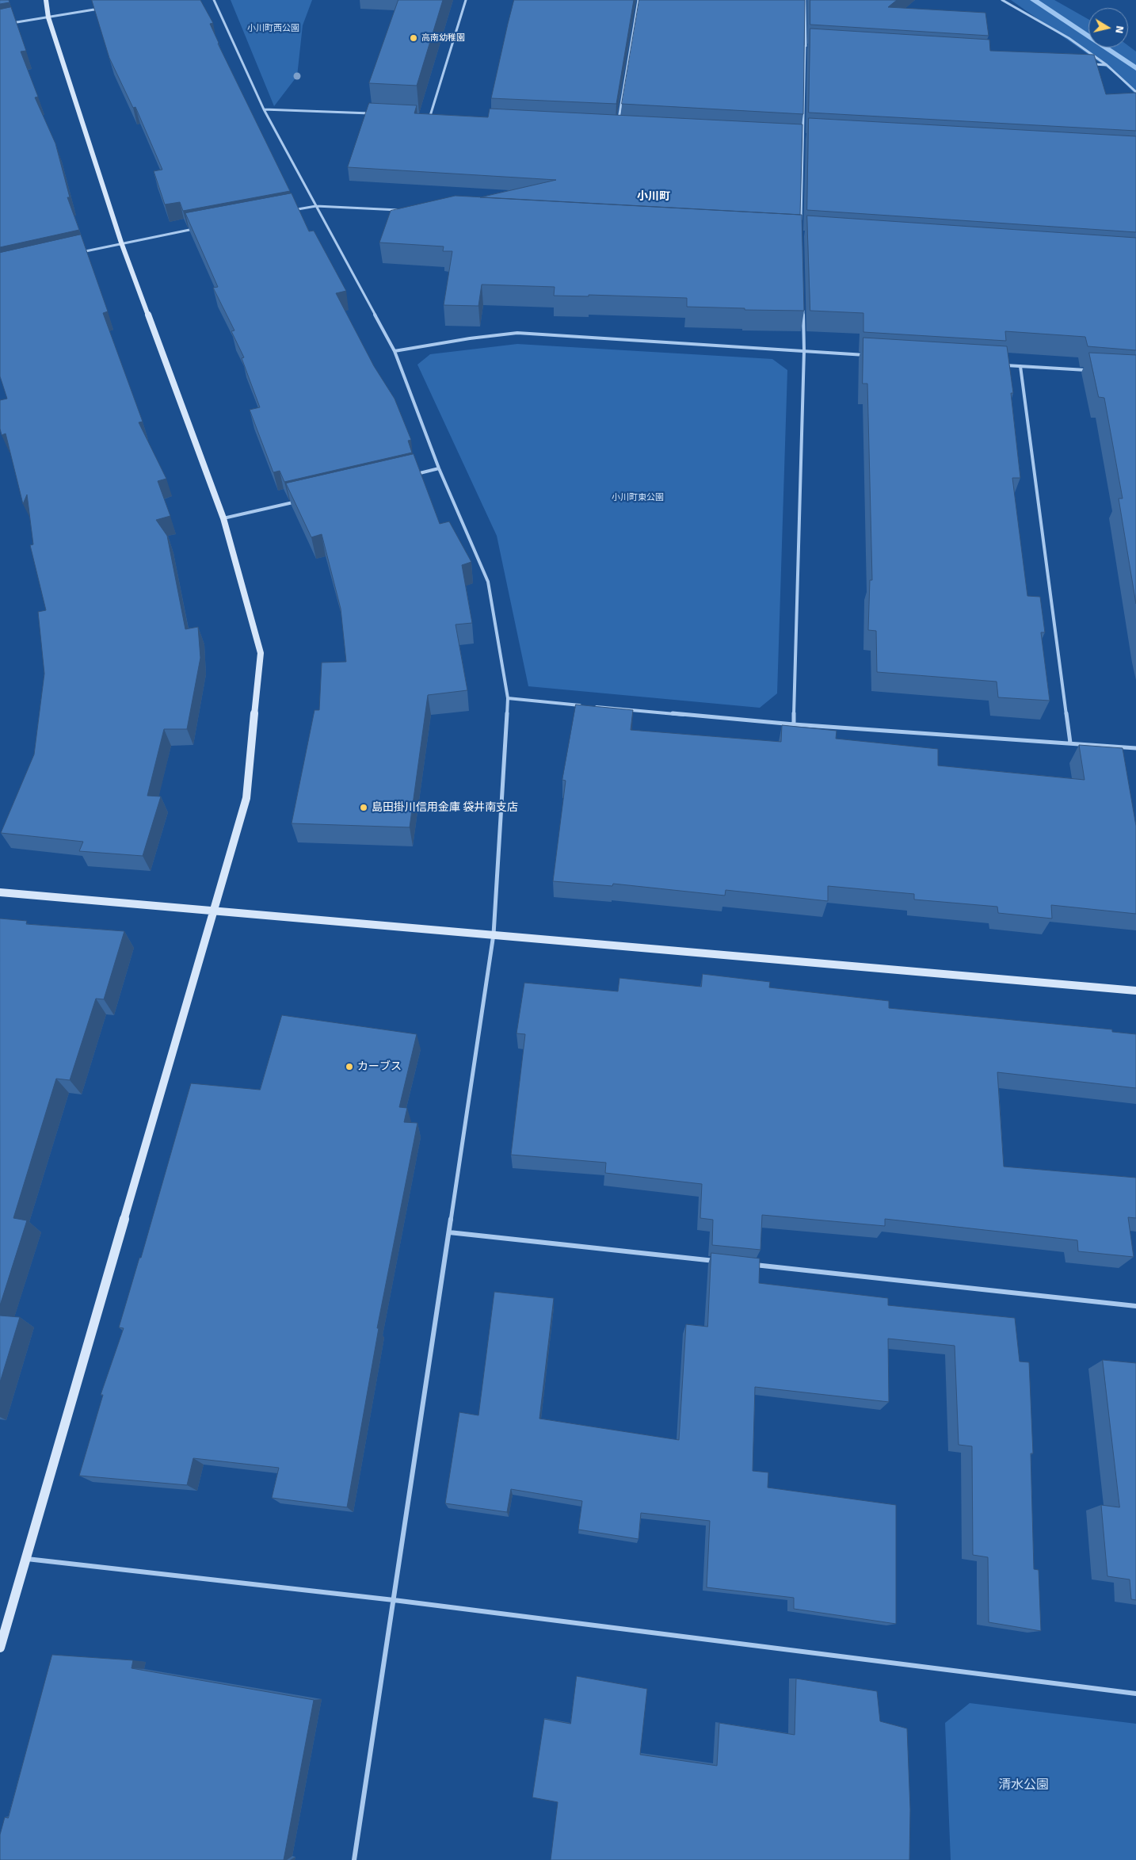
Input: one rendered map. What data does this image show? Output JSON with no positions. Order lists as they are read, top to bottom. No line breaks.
{"districts":["小川町"],"parks":["小川町西公園","小川町東公園","清水公園"],"places":["高南幼稚園","島田掛川信用金庫 袋井南支店","カーブス"],"north":"right"}
